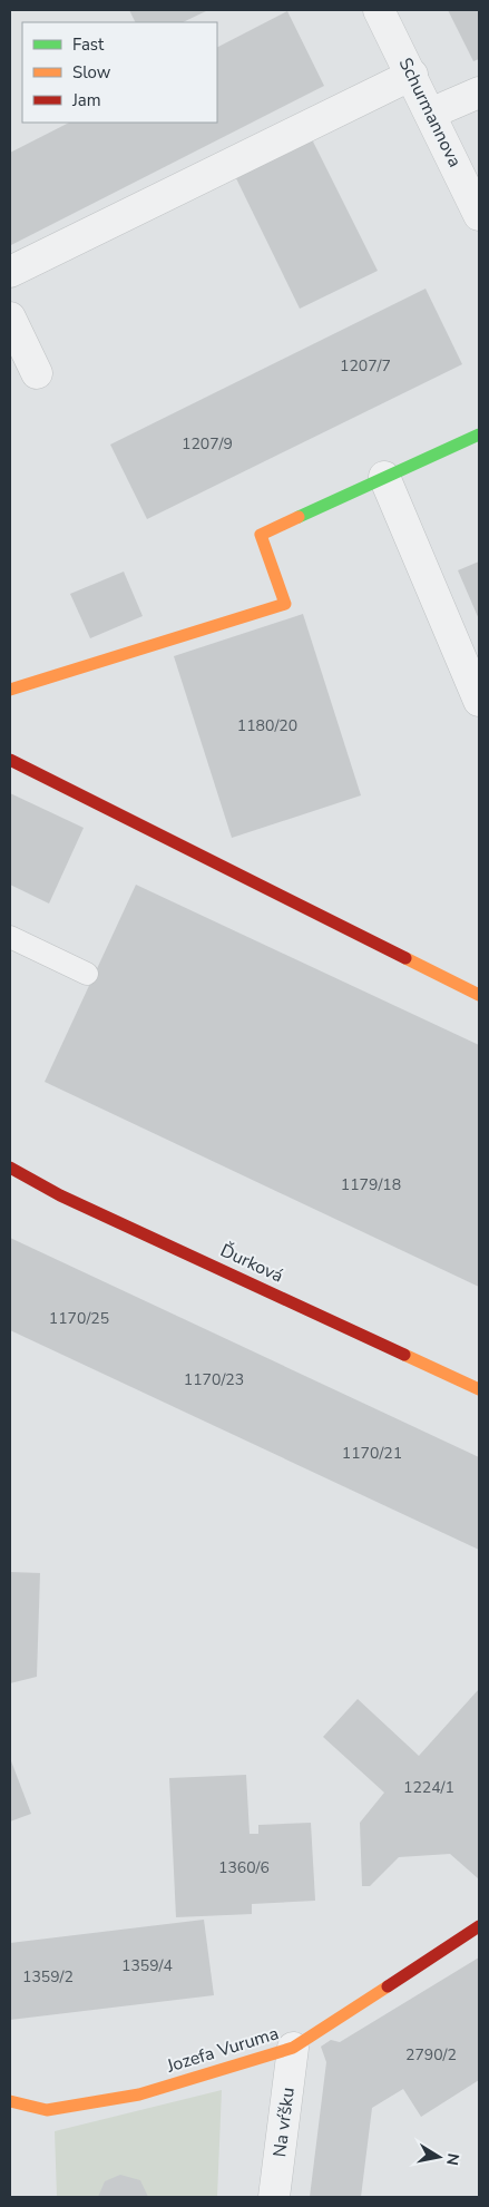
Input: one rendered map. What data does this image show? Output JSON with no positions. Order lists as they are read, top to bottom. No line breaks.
{"streets":{"street":["Schurmannova","Ďurková","Jozefa Vuruma","Na vŕšku"]},"crossings":[["Jozefa Vuruma","Na vŕšku"]],"house_numbers":["1207/7","1207/9","1180/20","1179/18","1170/25","1170/23","1170/21","1224/1","1360/6","1359/4","1359/2","2790/2"],"legend":["Fast","Slow","Jam"],"north":"right"}
